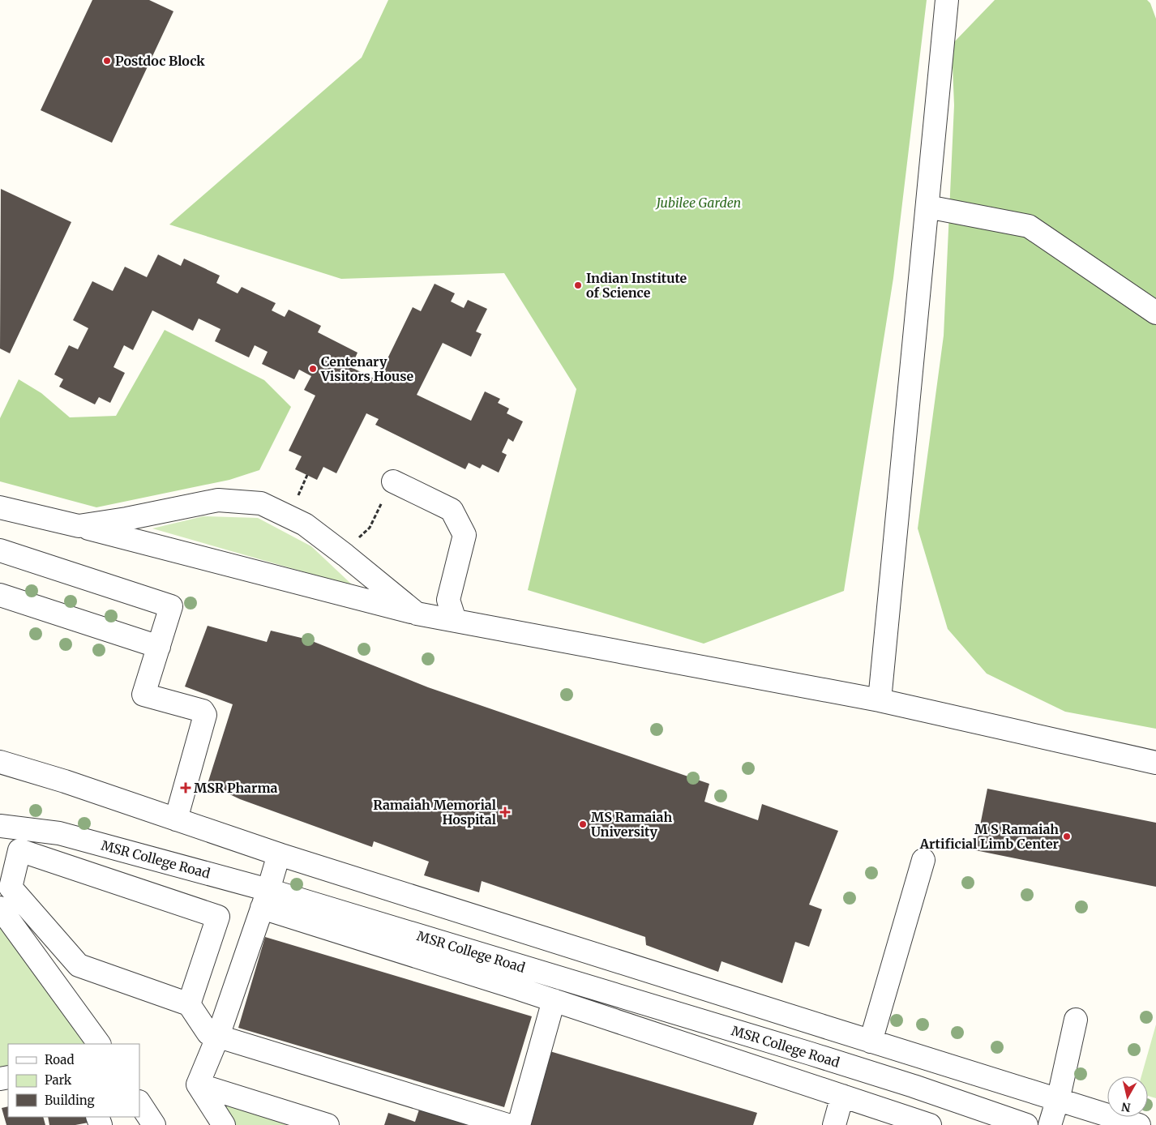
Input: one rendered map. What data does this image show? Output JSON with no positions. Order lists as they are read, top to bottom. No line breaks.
{"streets":{"street":["MSR College Road"]},"parks":["Jubilee Garden"],"places":{"other":["Postdoc Block","Indian Institute of Science","Centenary Visitors House","MS Ramaiah University","M S Ramaiah Artificial Limb Center"],"health":["MSR Pharma","Ramaiah Memorial Hospital"]},"legend":["Road","Park","Building"],"north":"bottom"}
